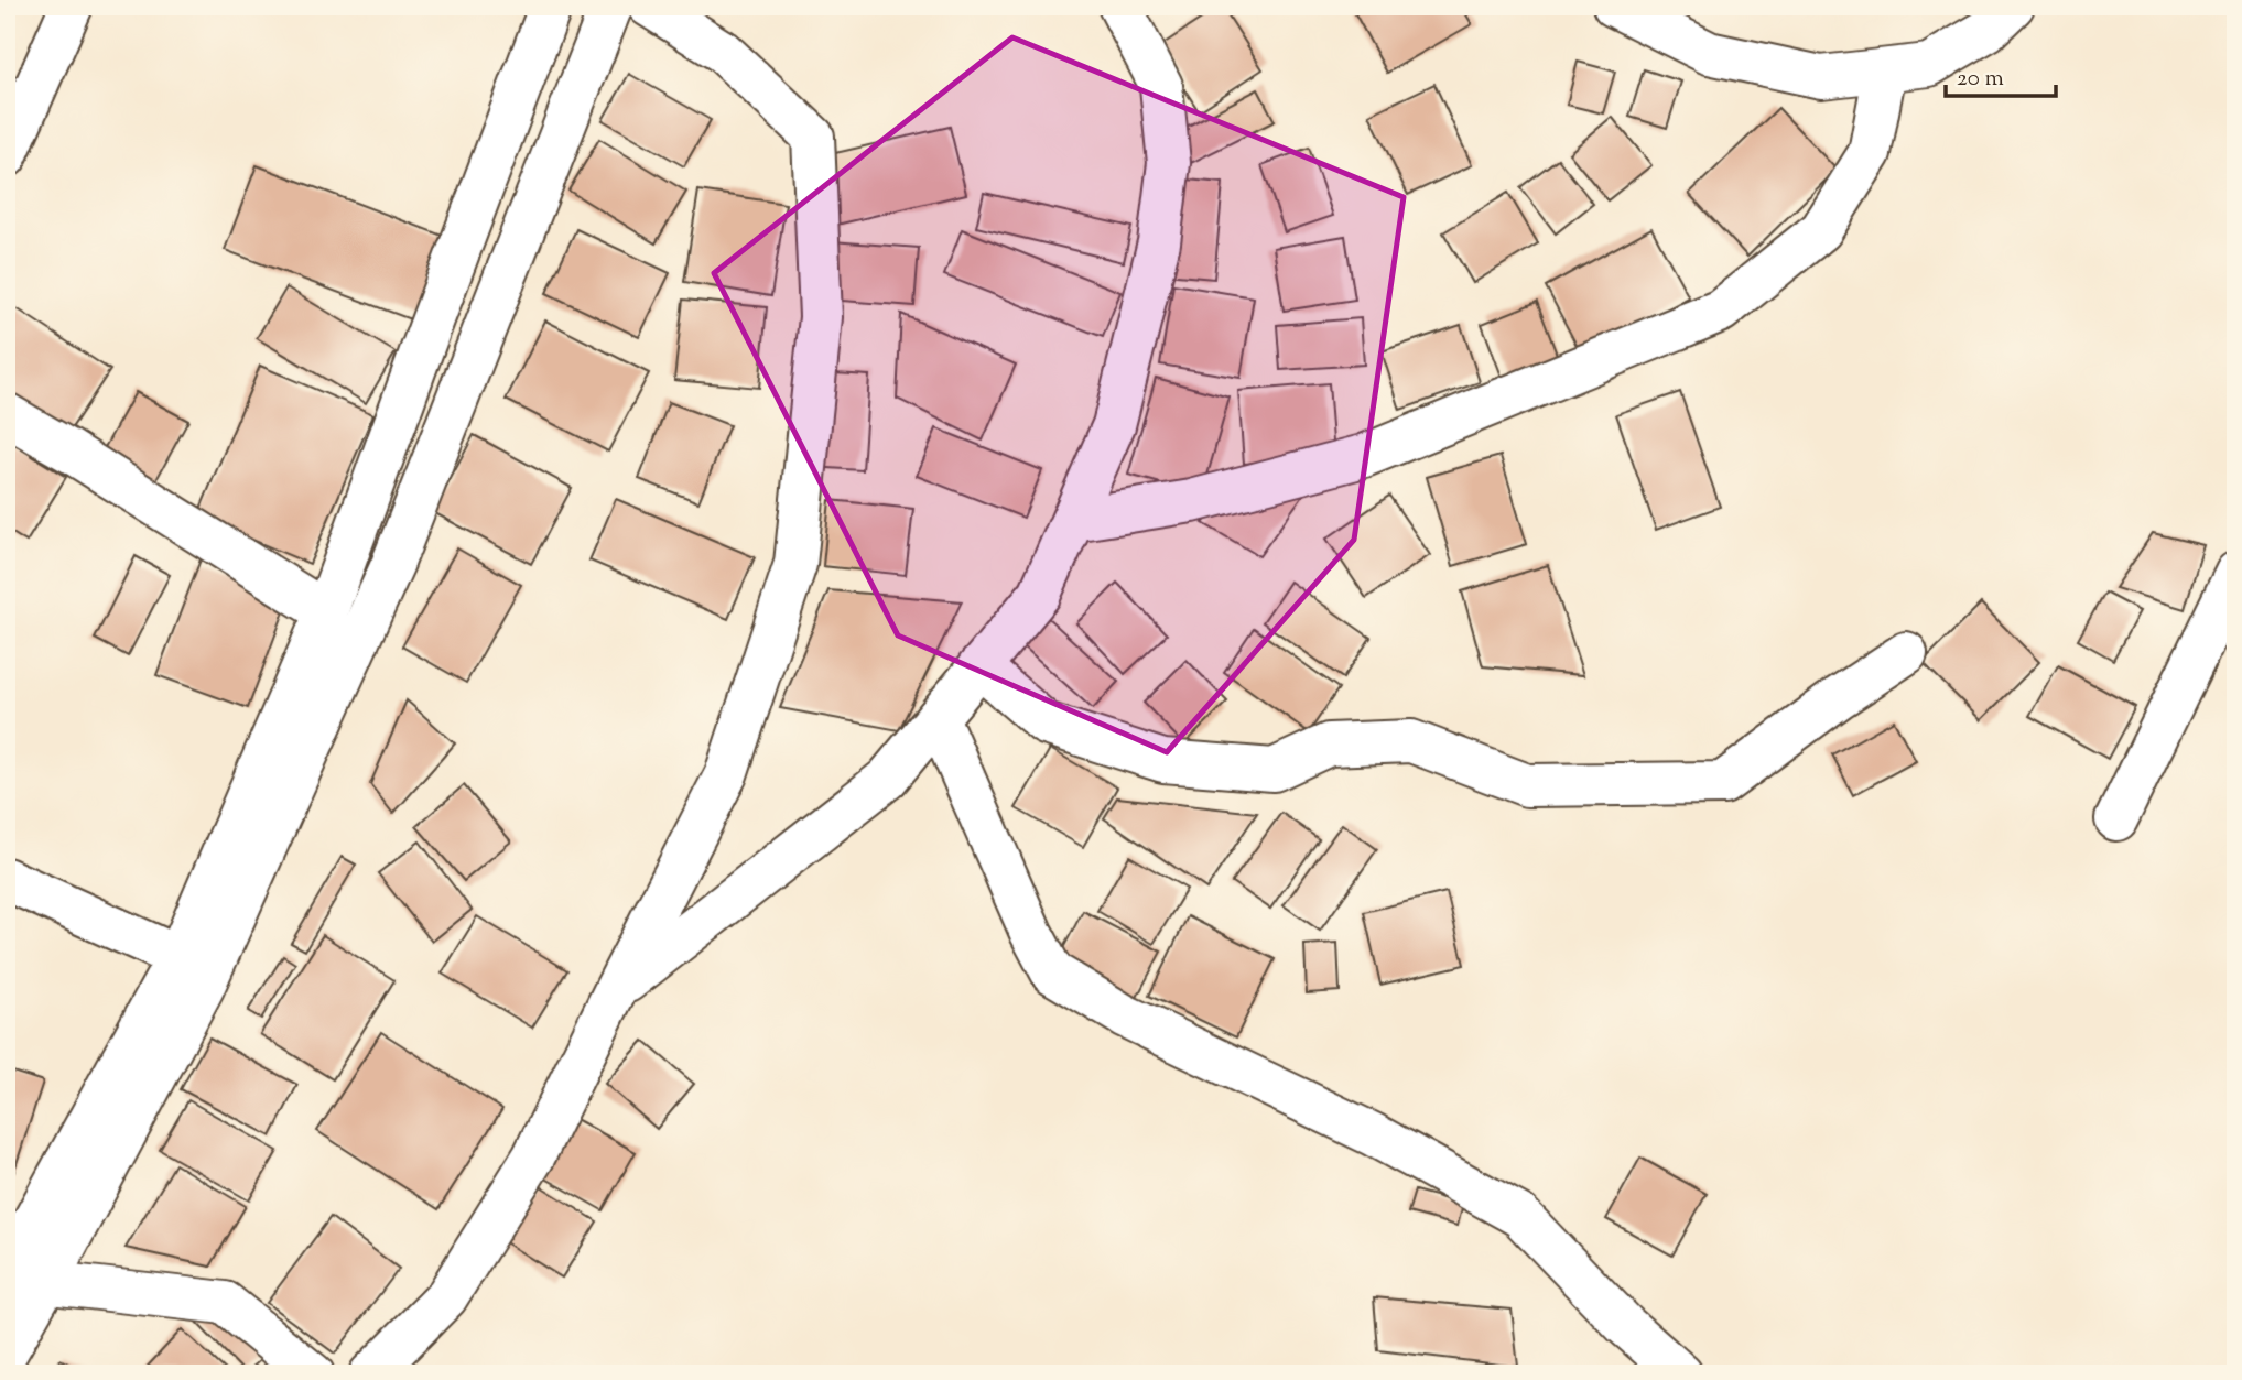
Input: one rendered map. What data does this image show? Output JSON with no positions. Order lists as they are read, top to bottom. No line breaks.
{"scale_bar":"20 m"}
